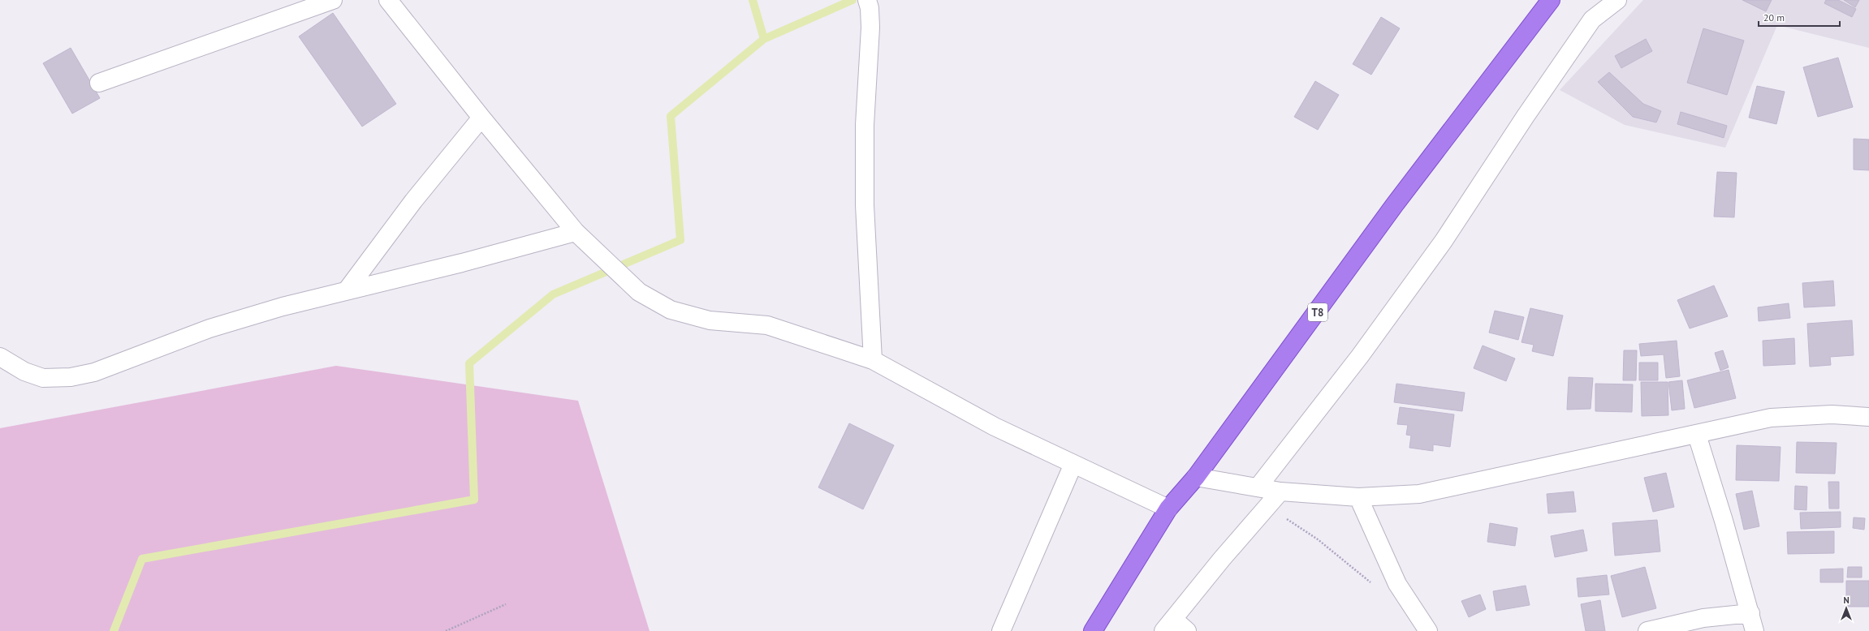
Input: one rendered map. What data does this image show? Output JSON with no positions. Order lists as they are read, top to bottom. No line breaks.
{"streets":{"highway":["T8"]},"scale_bar":"20 m","north":"top"}
